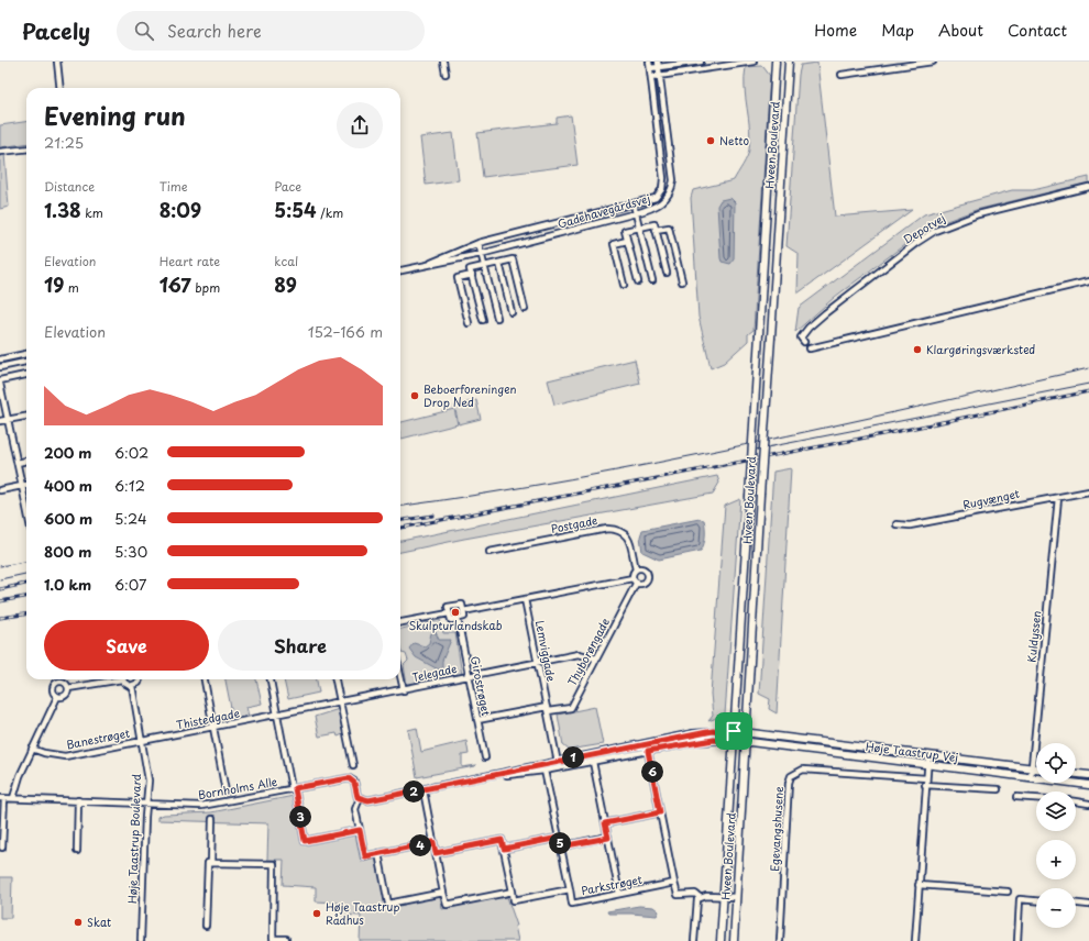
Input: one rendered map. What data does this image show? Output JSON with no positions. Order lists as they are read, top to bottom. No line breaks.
{"streets":{"street":["Hveen Boulevard","Gadehavegårdsvej","Depotvej","Rugvænget","Postgade","Kuldyssen","Lemviggade","Thyborøngade","Telegade","Girostrøget","Thistedgade","Banestrøget","Høje Taastrup Vej","Bornholms Alle","Egevangshusene","Høje Taastrup Boulevard","Parkstrøget"]},"crossings":[["Hveen Boulevard","Høje Taastrup Vej"],["Rugvænget","Kuldyssen"],["Postgade","Thyborøngade"],["Kuldyssen","Høje Taastrup Vej"],["Lemviggade","Thyborøngade"],["Lemviggade","Telegade"],["Thyborøngade","Telegade"],["Telegade","Girostrøget"],["Telegade","Thistedgade"],["Thistedgade","Banestrøget"],["Thistedgade","Høje Taastrup Boulevard"],["Banestrøget","Høje Taastrup Boulevard"],["Bornholms Alle","Høje Taastrup Boulevard"]],"places":["Netto","Klargøringsværksted","Beboerforeningen Drop Ned","Skulpturlandskab","Høje Taastrup Rådhus","Skat"],"page":{"header":"Pacely","search":"Search here","nav":["Home","Map","About","Contact"],"heading":["Evening run","21:25"],"stats":[["Distance","1.38 km"],["Time","8:09"],["Pace","5:54 /km"],["Elevation","19 m"],["Heart rate","167 bpm"],["kcal","89"]],"chart":["Elevation","152–166 m"],"list":[{"name":"200 m","note":"6:02"},{"name":"400 m","note":"6:12"},{"name":"600 m","note":"5:24"},{"name":"800 m","note":"5:30"},{"name":"1.0 km","note":"6:07"}],"buttons":["Save","Share"],"map_buttons":["+","−"],"pins":["1","6","2","3","5","4"]}}
